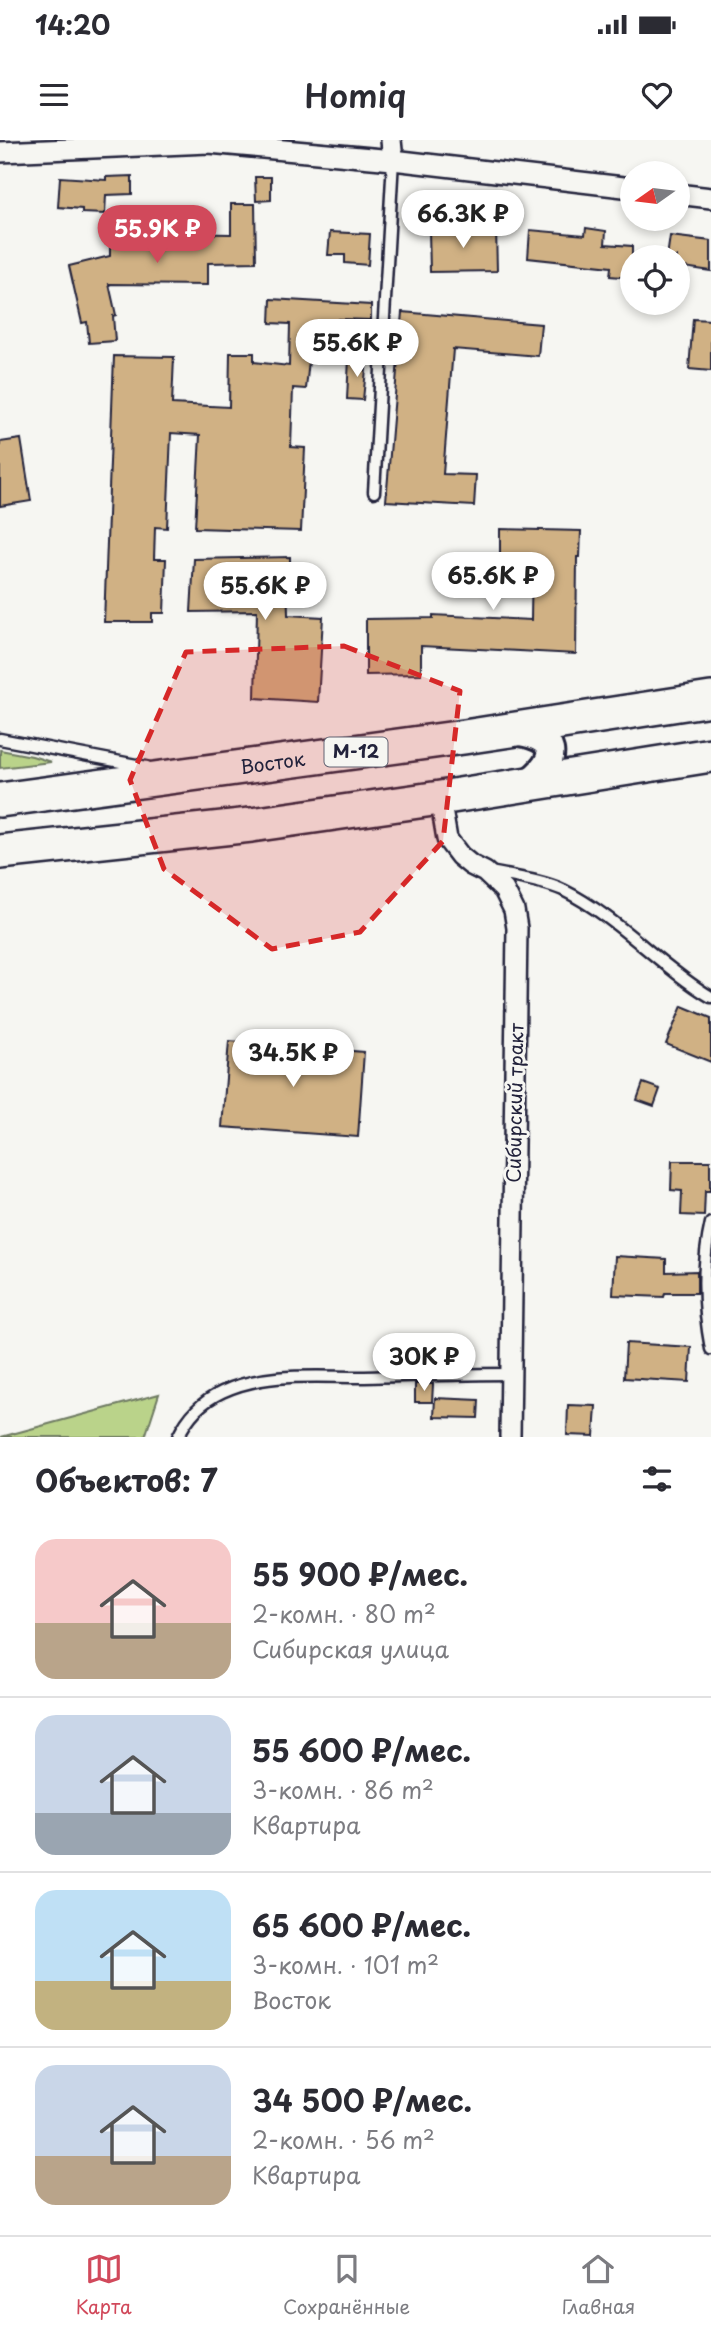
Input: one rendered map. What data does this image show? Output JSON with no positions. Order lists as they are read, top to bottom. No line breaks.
{"streets":{"highway":["М-12","Восток"],"street":["Сибирский тракт"]},"north":"left","page":{"status":"14:20","header":"Homiq","price":["66.3K ₽","55.9K ₽","55.6K ₽","65.6K ₽","55.6K ₽","34.5K ₽","30K ₽"],"heading":"Объектов: 7","list":[{"name":"55 900 ₽/мес.","note":"2-комн. · 80 m² · Сибирская улица"},{"name":"55 600 ₽/мес.","note":"3-комн. · 86 m² · Квартира"},{"name":"65 600 ₽/мес.","note":"3-комн. · 101 m² · Восток"},{"name":"34 500 ₽/мес.","note":"2-комн. · 56 m² · Квартира"}],"tabs":["Карта","Сохранённые","Главная"]}}
